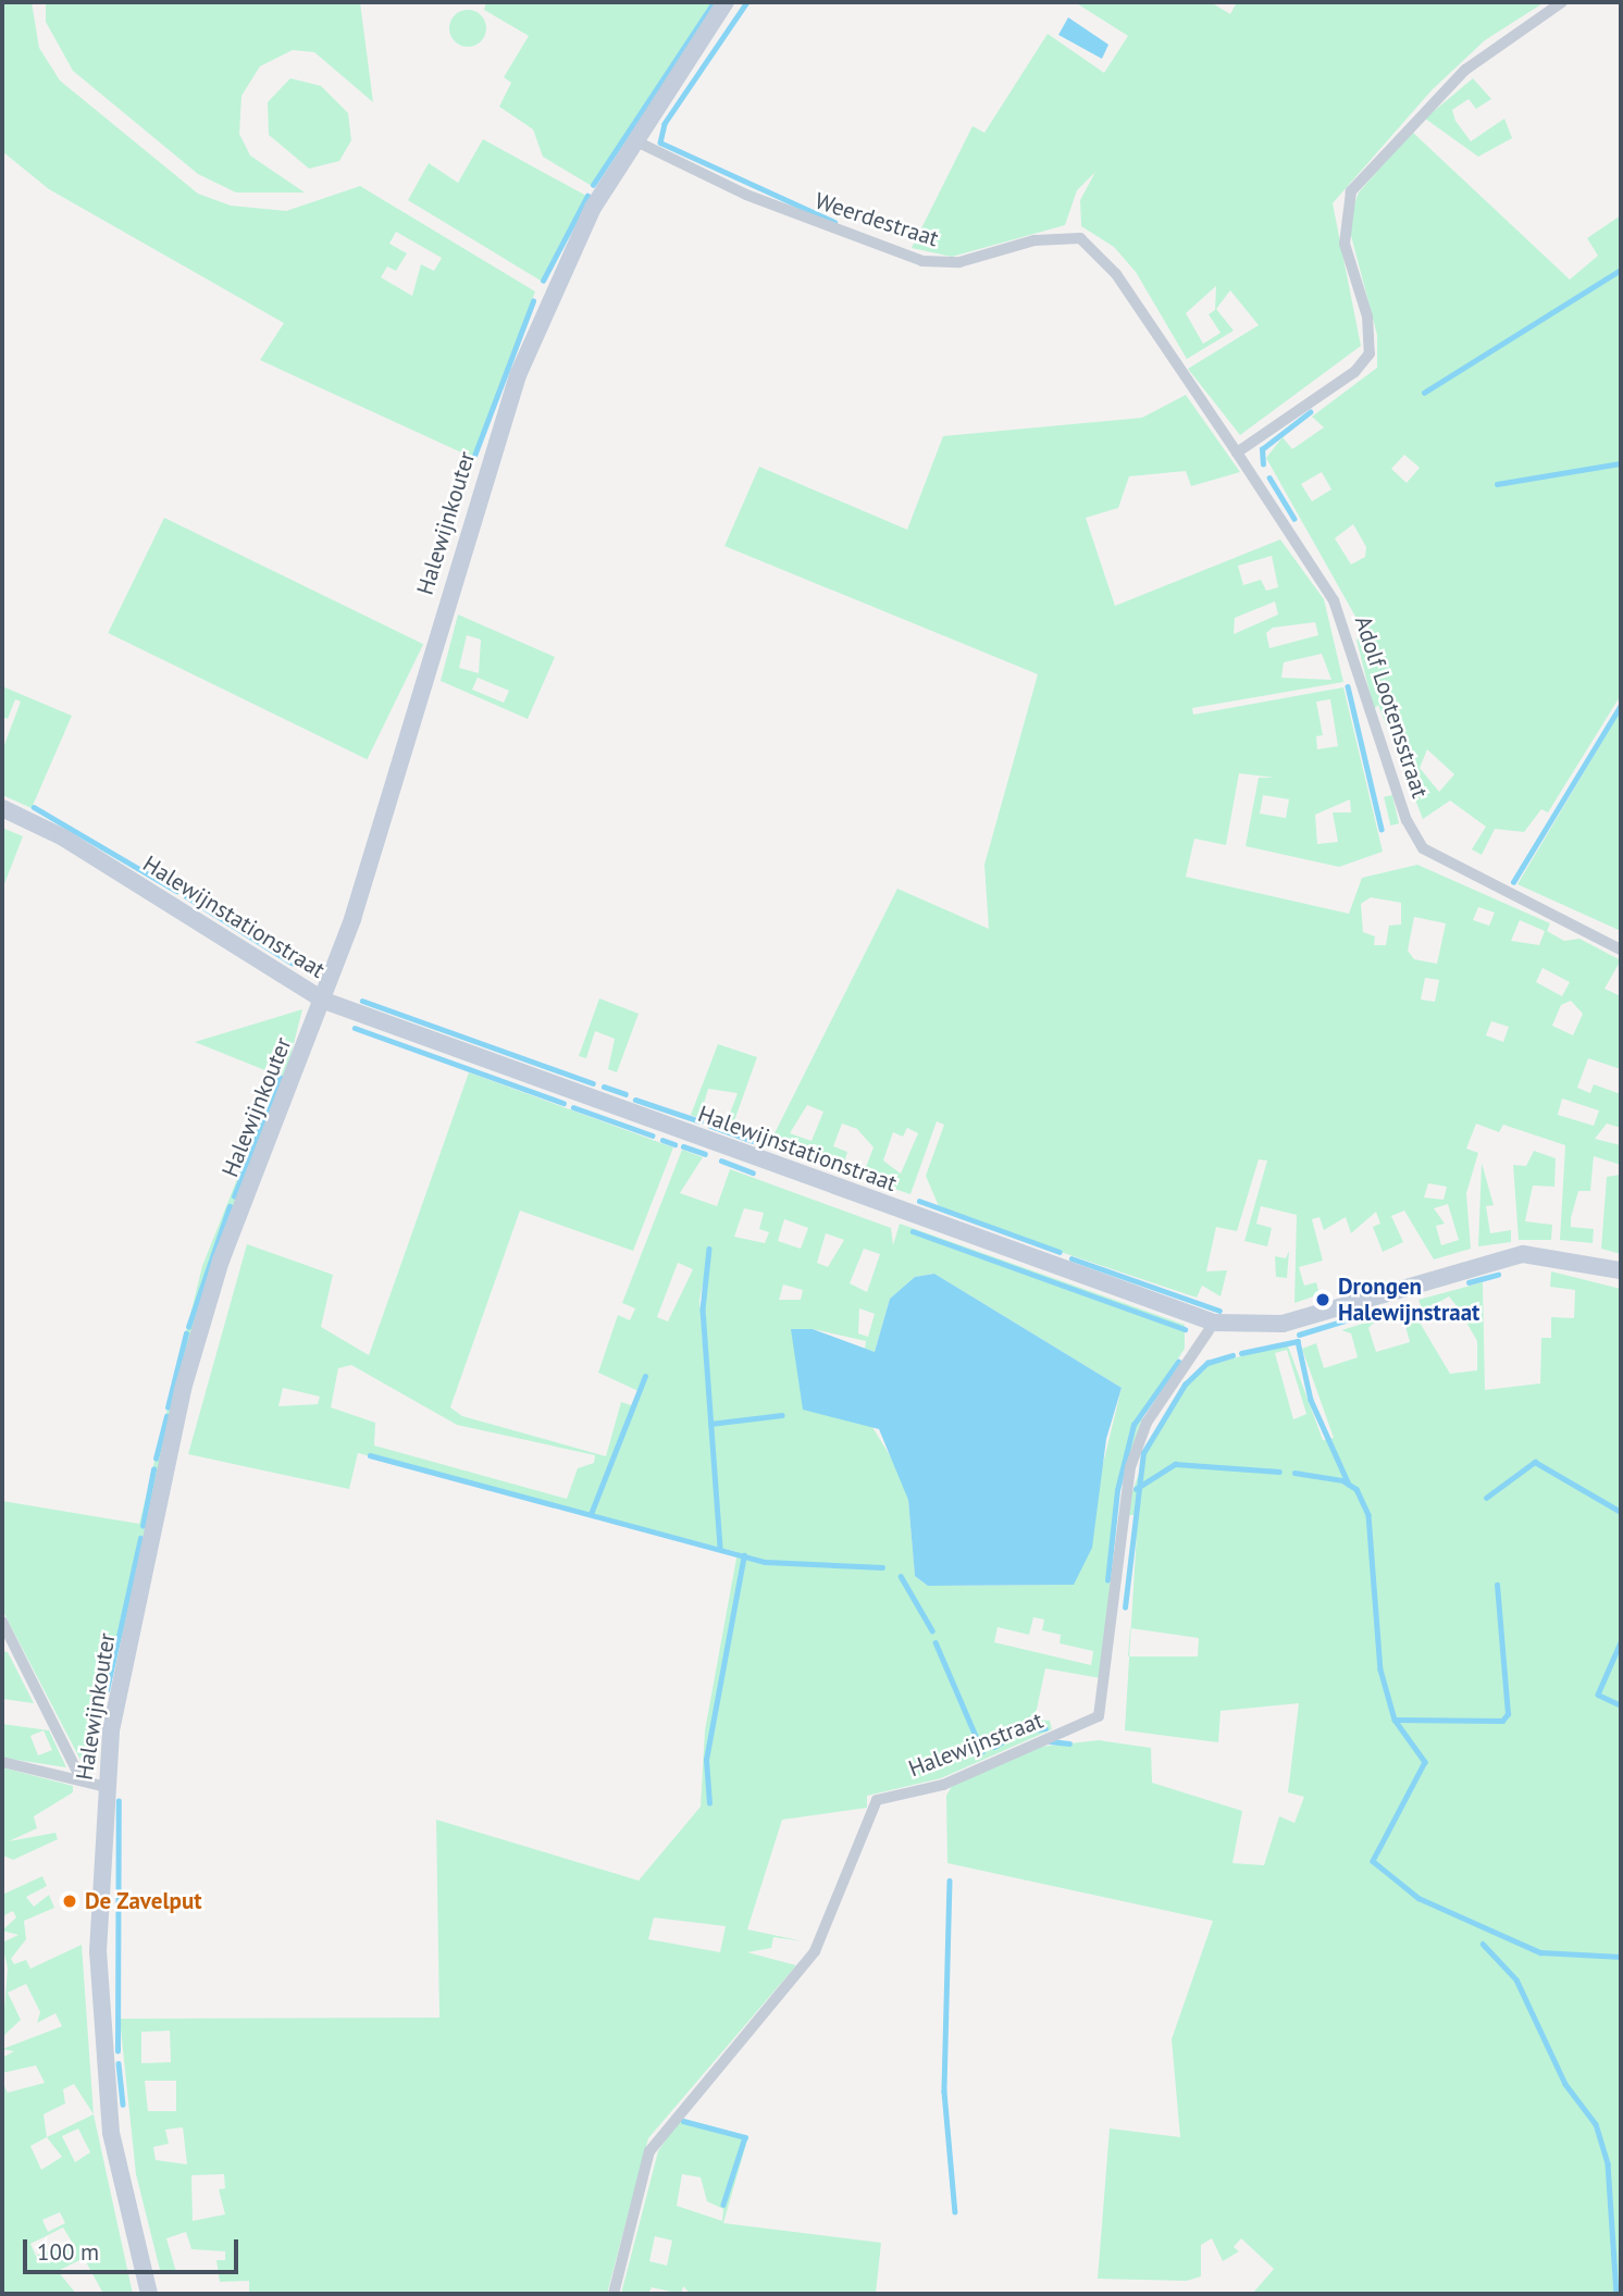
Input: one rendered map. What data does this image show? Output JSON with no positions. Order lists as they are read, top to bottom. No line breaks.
{"streets":{"street":["Weerdestraat","Halewijnkouter","Adolf Lootensstraat","Halewijnstationstraat","Halewijnstraat"]},"crossings":[["Weerdestraat","Halewijnkouter"],["Weerdestraat","Adolf Lootensstraat"],["Halewijnkouter","Halewijnstationstraat"],["Halewijnstationstraat","Halewijnstraat"]],"places":["Drongen Halewijnstraat","De Zavelput"],"scale_bar":"100 m"}
